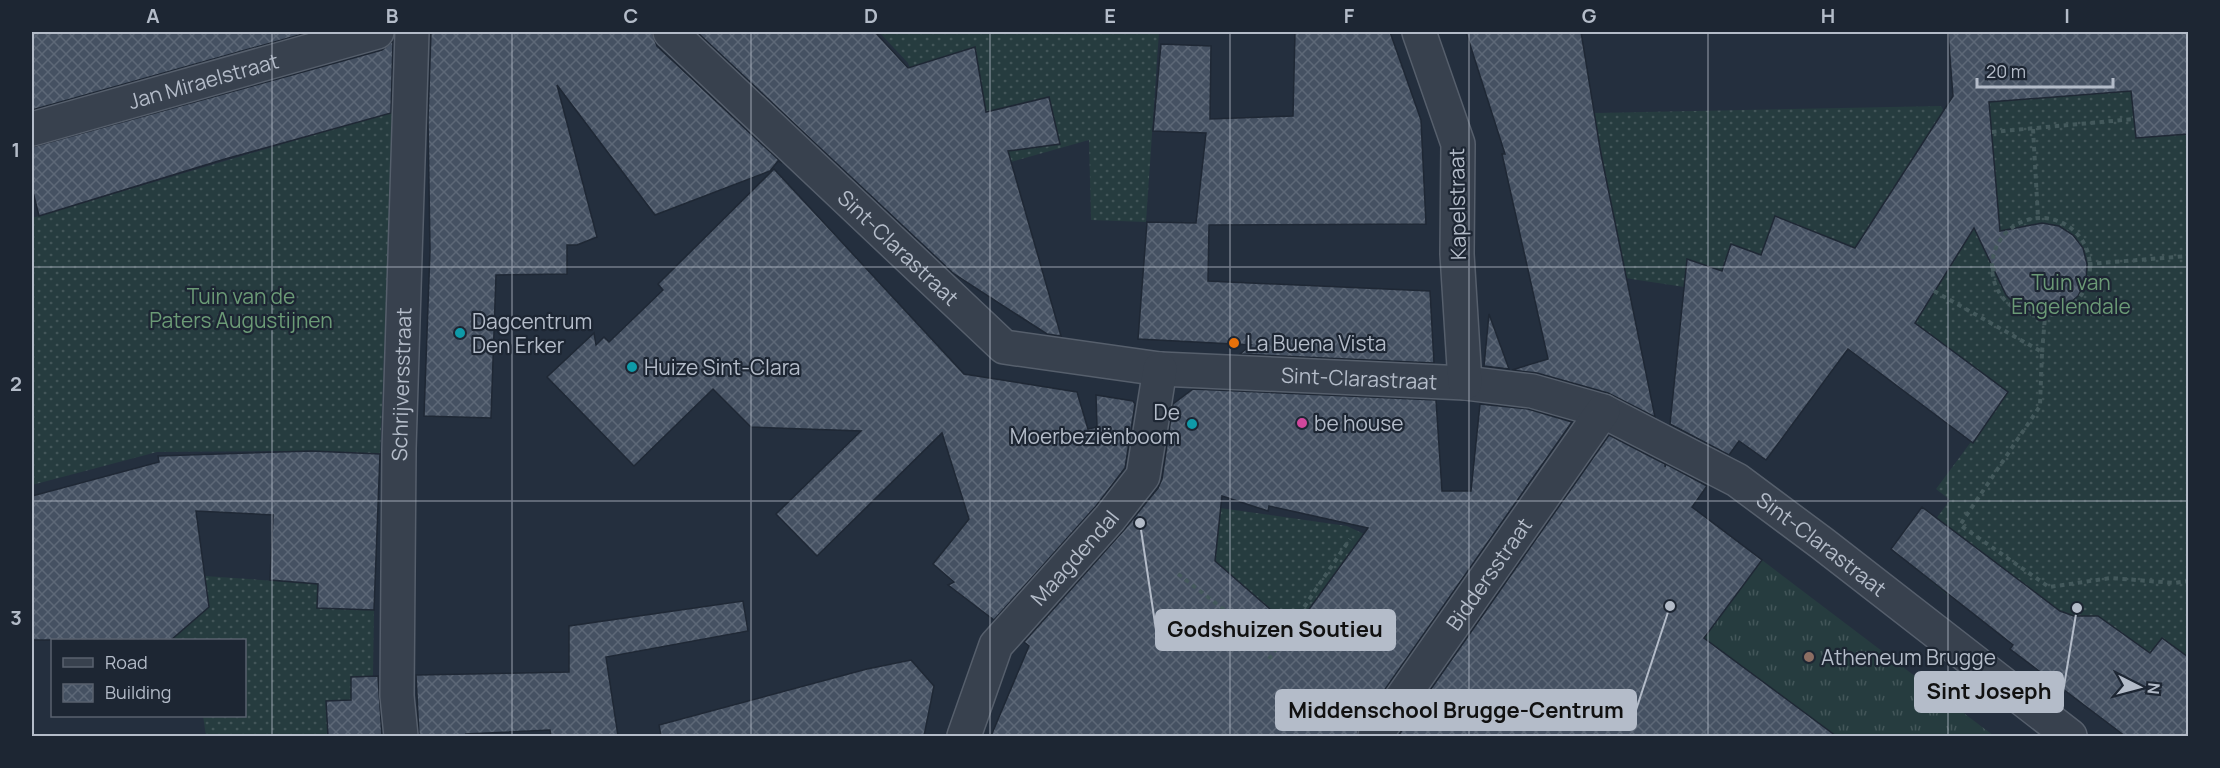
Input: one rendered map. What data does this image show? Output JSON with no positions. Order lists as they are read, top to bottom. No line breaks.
{"streets":{"street":["Jan Miraelstraat","Kapelstraat","Sint-Clarastraat","Schrijversstraat","Maagdendal","Biddersstraat"]},"crossings":[["Kapelstraat","Sint-Clarastraat"],["Sint-Clarastraat","Maagdendal"],["Sint-Clarastraat","Biddersstraat"]],"parks":["Tuin van Engelendale","Tuin van de Paters Augustijnen"],"places":["Dagcentrum Den Erker","La Buena Vista","Huize Sint-Clara","be house","De Moerbeziënboom","Godshuizen Soutieu","Middenschool Brugge-Centrum","Sint Joseph","Atheneum Brugge"],"legend":["Road","Building"],"scale_bar":"20 m","north":"right","grid":{"columns":["A","B","C","D","E","F","G","H","I"],"rows":["1","2","3"]}}
